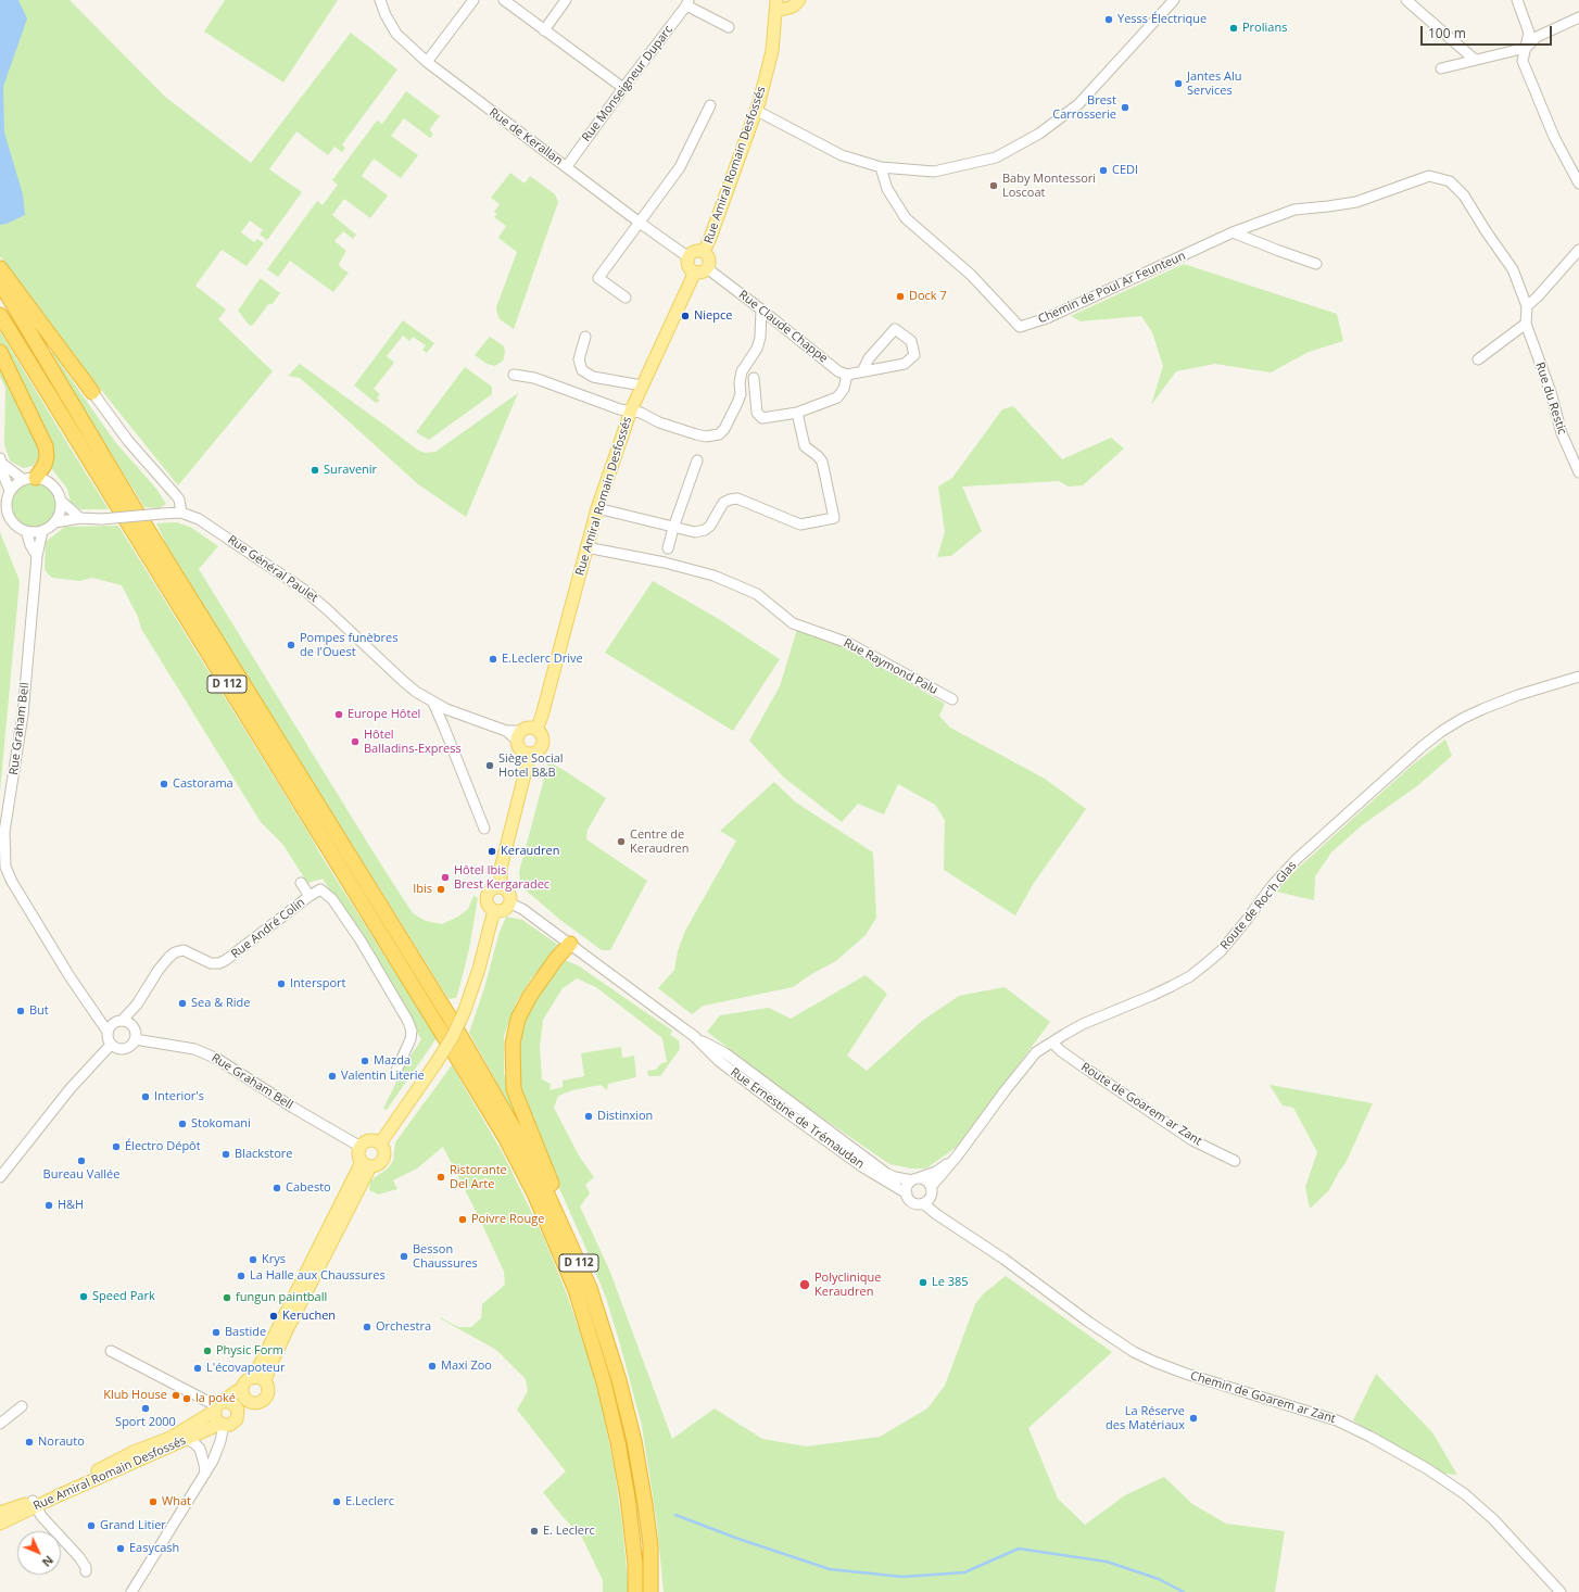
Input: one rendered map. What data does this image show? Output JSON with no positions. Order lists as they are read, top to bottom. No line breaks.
{"streets":{"highway":["D 112"],"main road":["Rue Amiral Romain Desfossés"],"street":["Rue Monseigneur Duparc","Rue de Kerallan","Chemin de Poul Ar Feunteun","Rue Claude Chappe","Rue du Restic","Rue Général Paulet","Rue Raymond Palu","Rue Graham Bell","Route de Roc'h Glas","Rue André Colin","Route de Goarem ar Zant","Rue Ernestine de Trémaudan","Chemin de Goarem ar Zant"]},"crossings":[["Rue Monseigneur Duparc","Rue de Kerallan"],["Rue de Kerallan","Rue Amiral Romain Desfossés"],["Rue de Kerallan","Rue Claude Chappe"],["Rue Amiral Romain Desfossés","Rue Claude Chappe"],["Rue Amiral Romain Desfossés","Rue Général Paulet"],["Rue Amiral Romain Desfossés","Rue Raymond Palu"],["Chemin de Poul Ar Feunteun","Rue du Restic"],["Rue Général Paulet","Rue Graham Bell"],["Rue Graham Bell","Rue André Colin"],["Route de Roc'h Glas","Route de Goarem ar Zant"],["Route de Roc'h Glas","Rue Ernestine de Trémaudan"],["Route de Roc'h Glas","Chemin de Goarem ar Zant"],["Rue Ernestine de Trémaudan","Chemin de Goarem ar Zant"]],"places":["Yesss Électrique","Prolians","Jantes Alu Services","Brest Carrosserie","CEDI","Baby Montessori Loscoat","Dock 7","Niepce","Suravenir","Pompes funèbres de l'Ouest","E.Leclerc Drive","Europe Hôtel","Hôtel Balladins-Express","Siège Social Hotel B&B","Castorama","Centre de Keraudren","Keraudren","Hôtel Ibis Brest Kergaradec","Ibis","Intersport","Sea & Ride","But","Mazda","Valentin Literie","Interior's","Distinxion","Stokomani","Électro Dépôt","Blackstore","Bureau Vallée","Ristorante Del Arte","Cabesto","H&H","Poivre Rouge","Besson Chaussures","Krys","La Halle aux Chaussures","Le 385","Polyclinique Keraudren","Speed Park","fungun paintball","Keruchen","Orchestra","Bastide","Physic Form","Maxi Zoo","L'écovapoteur","Klub House","la poké","Sport 2000","La Réserve des Matériaux","Norauto","What","E.Leclerc","Grand Litier","E. Leclerc","Easycash"],"scale_bar":"100 m","north":"bottom right"}
